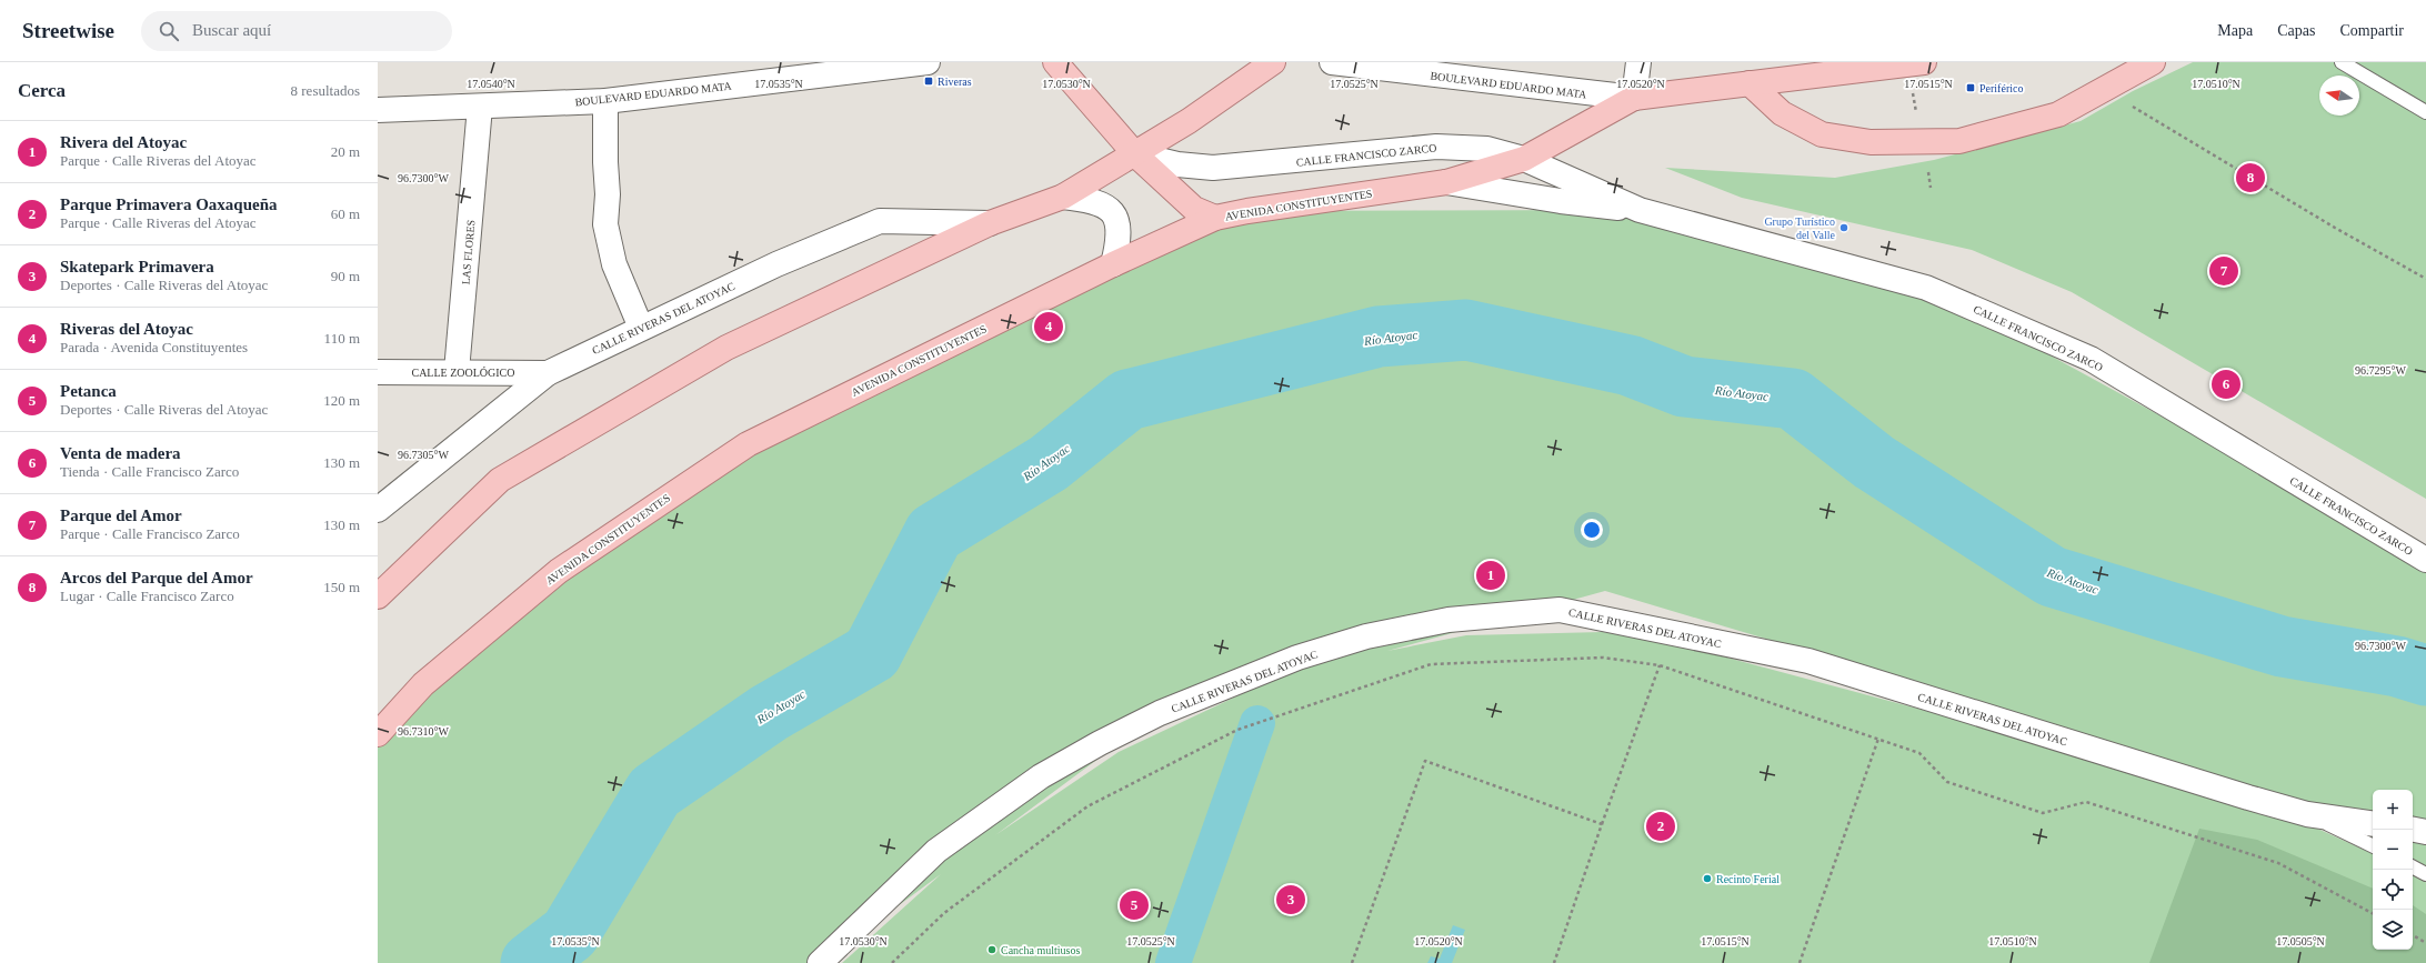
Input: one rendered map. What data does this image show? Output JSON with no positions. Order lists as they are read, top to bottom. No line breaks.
{"streets":{"main road":["BOULEVARD EDUARDO MATA","AVENIDA CONSTITUYENTES"],"street":["CALLE FRANCISCO ZARCO","LAS FLORES","CALLE RIVERAS DEL ATOYAC","CALLE ZOOLÓGICO"]},"crossings":[["BOULEVARD EDUARDO MATA","AVENIDA CONSTITUYENTES"],["BOULEVARD EDUARDO MATA","LAS FLORES"],["CALLE FRANCISCO ZARCO","AVENIDA CONSTITUYENTES"],["LAS FLORES","CALLE ZOOLÓGICO"],["CALLE RIVERAS DEL ATOYAC","CALLE ZOOLÓGICO"]],"water":["Río Atoyac"],"places":{"transit":["Riveras","Periférico"],"other":["Grupo Turístico del Valle","Recinto Ferial","Cancha multiusos"]},"north":"left","page":{"header":"Streetwise","search":"Buscar aquí","nav":["Mapa","Capas","Compartir"],"heading":["Cerca","8 resultados"],"list":[{"mark":"1","name":"Rivera del Atoyac","note":"Parque · Calle Riveras del Atoyac","value":"20 m"},{"mark":"2","name":"Parque Primavera Oaxaqueña","note":"Parque · Calle Riveras del Atoyac","value":"60 m"},{"mark":"3","name":"Skatepark Primavera","note":"Deportes · Calle Riveras del Atoyac","value":"90 m"},{"mark":"4","name":"Riveras del Atoyac","note":"Parada · Avenida Constituyentes","value":"110 m"},{"mark":"5","name":"Petanca","note":"Deportes · Calle Riveras del Atoyac","value":"120 m"},{"mark":"6","name":"Venta de madera","note":"Tienda · Calle Francisco Zarco","value":"130 m"},{"mark":"7","name":"Parque del Amor","note":"Parque · Calle Francisco Zarco","value":"130 m"},{"mark":"8","name":"Arcos del Parque del Amor","note":"Lugar · Calle Francisco Zarco","value":"150 m"}],"pins":["8","7","4","6","1","2","3","5"],"map_buttons":["+","−"]},"coordinates":["17.0540°N","17.0535°N","17.0530°N","17.0525°N","17.0520°N","17.0515°N","17.0510°N","96.7300°W","96.7295°W","96.7305°W","96.7310°W","17.0505°N"]}
